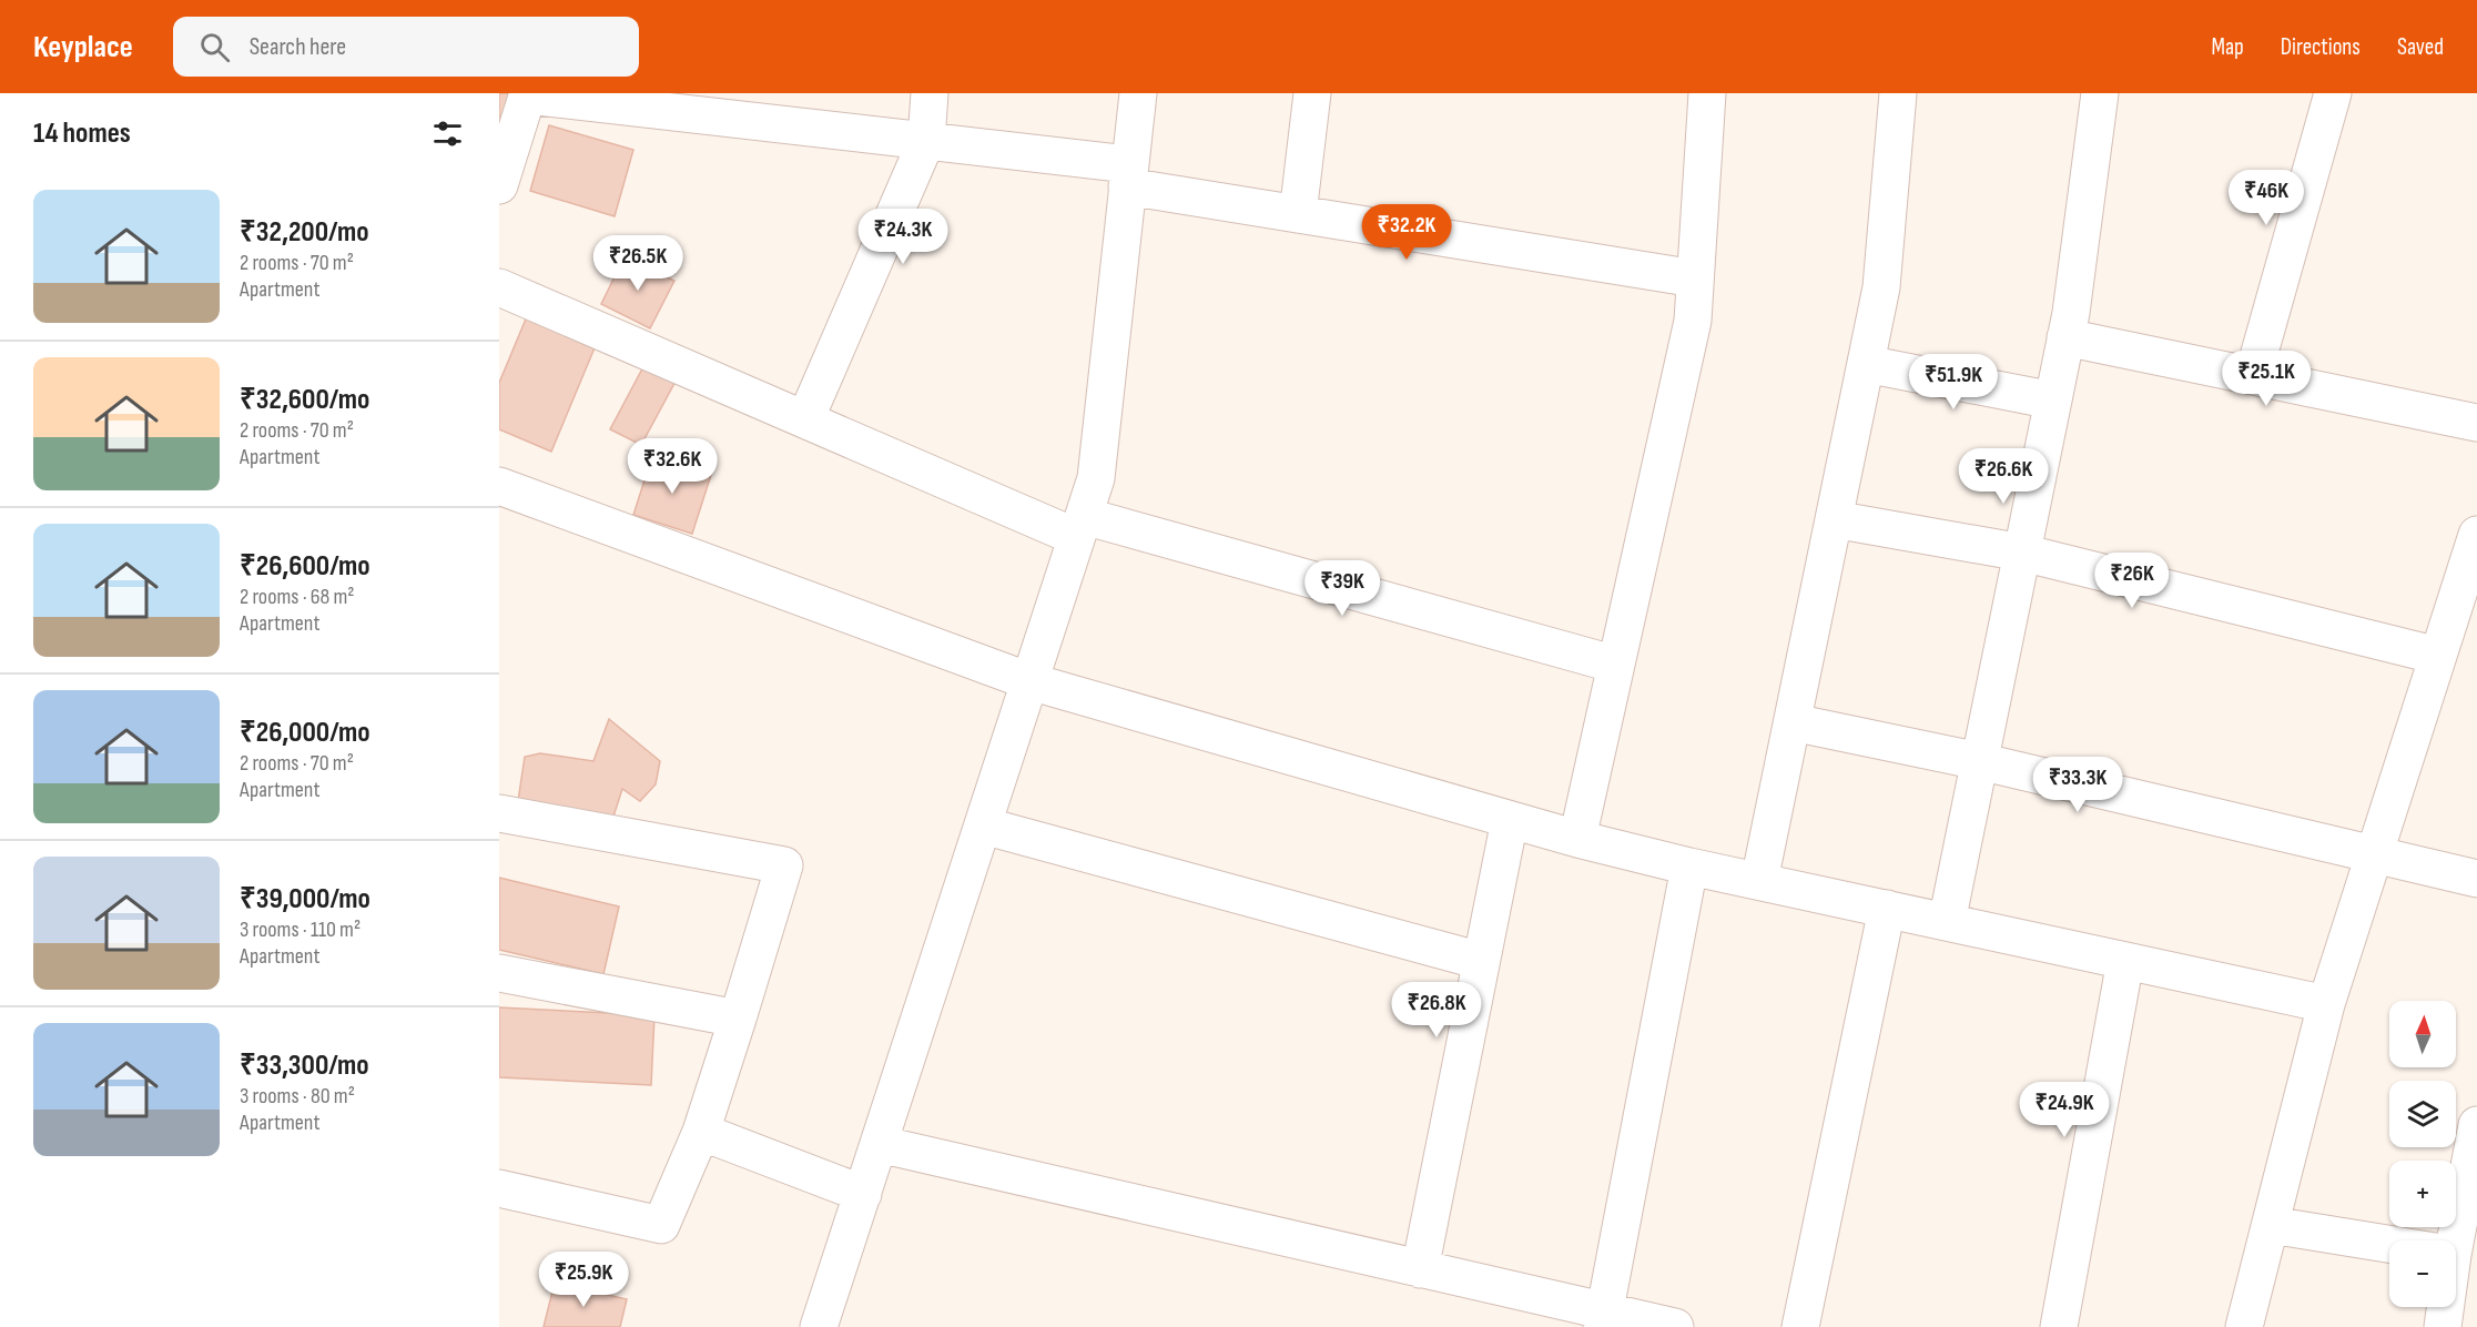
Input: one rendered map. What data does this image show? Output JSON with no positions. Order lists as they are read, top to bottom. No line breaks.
{"north":"top","page":{"header":"Keyplace","search":"Search here","nav":["Map","Directions","Saved"],"heading":"14 homes","price":["₹46K","₹32.2K","₹24.3K","₹26.5K","₹25.1K","₹51.9K","₹32.6K","₹26.6K","₹26K","₹39K","₹33.3K","₹26.8K","₹24.9K","₹25.9K"],"list":[{"name":"₹32,200/mo","note":"2 rooms · 70 m² · Apartment"},{"name":"₹32,600/mo","note":"2 rooms · 70 m² · Apartment"},{"name":"₹26,600/mo","note":"2 rooms · 68 m² · Apartment"},{"name":"₹26,000/mo","note":"2 rooms · 70 m² · Apartment"},{"name":"₹39,000/mo","note":"3 rooms · 110 m² · Apartment"},{"name":"₹33,300/mo","note":"3 rooms · 80 m² · Apartment"}],"map_buttons":["+","−"]}}
